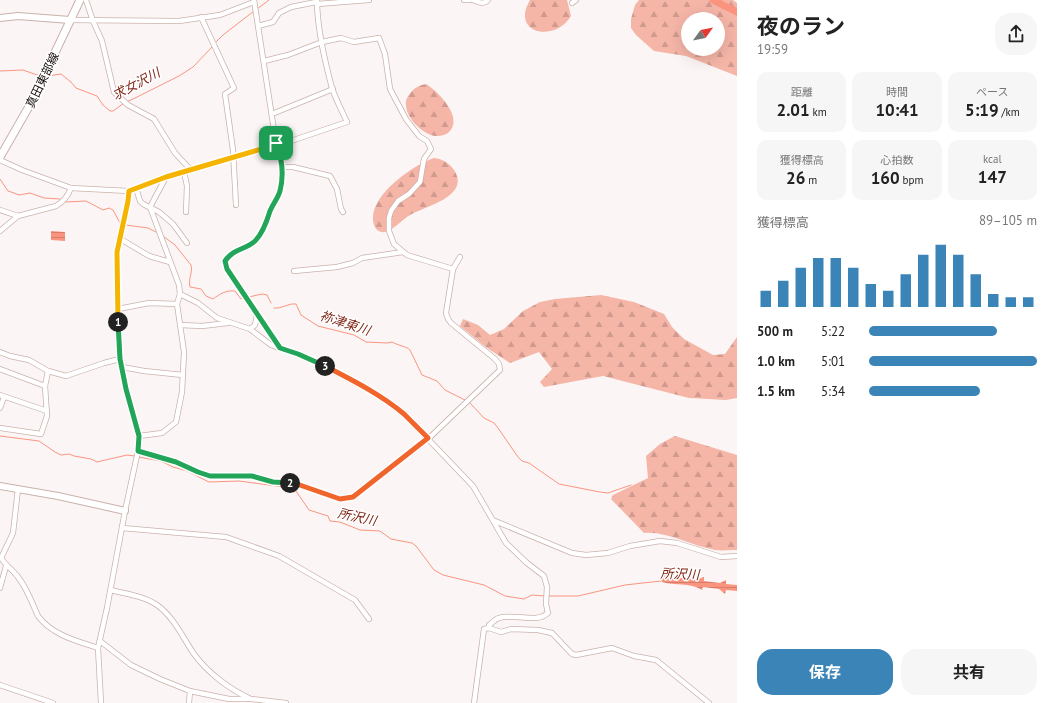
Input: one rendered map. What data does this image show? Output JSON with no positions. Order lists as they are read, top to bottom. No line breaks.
{"streets":{"main road":["真田東部線"]},"water":["求女沢川","祢津東川","所沢川"],"north":"top right","page":{"heading":["夜のラン","19:59"],"stats":[["距離","2.01 km"],["時間","10:41"],["ペース","5:19 /km"],["獲得標高","26 m"],["心拍数","160 bpm"],["kcal","147"]],"chart":["獲得標高","89–105 m"],"pins":["1","3","2"],"list":[{"name":"500 m","note":"5:22"},{"name":"1.0 km","note":"5:01"},{"name":"1.5 km","note":"5:34"}],"buttons":["保存","共有"]}}
